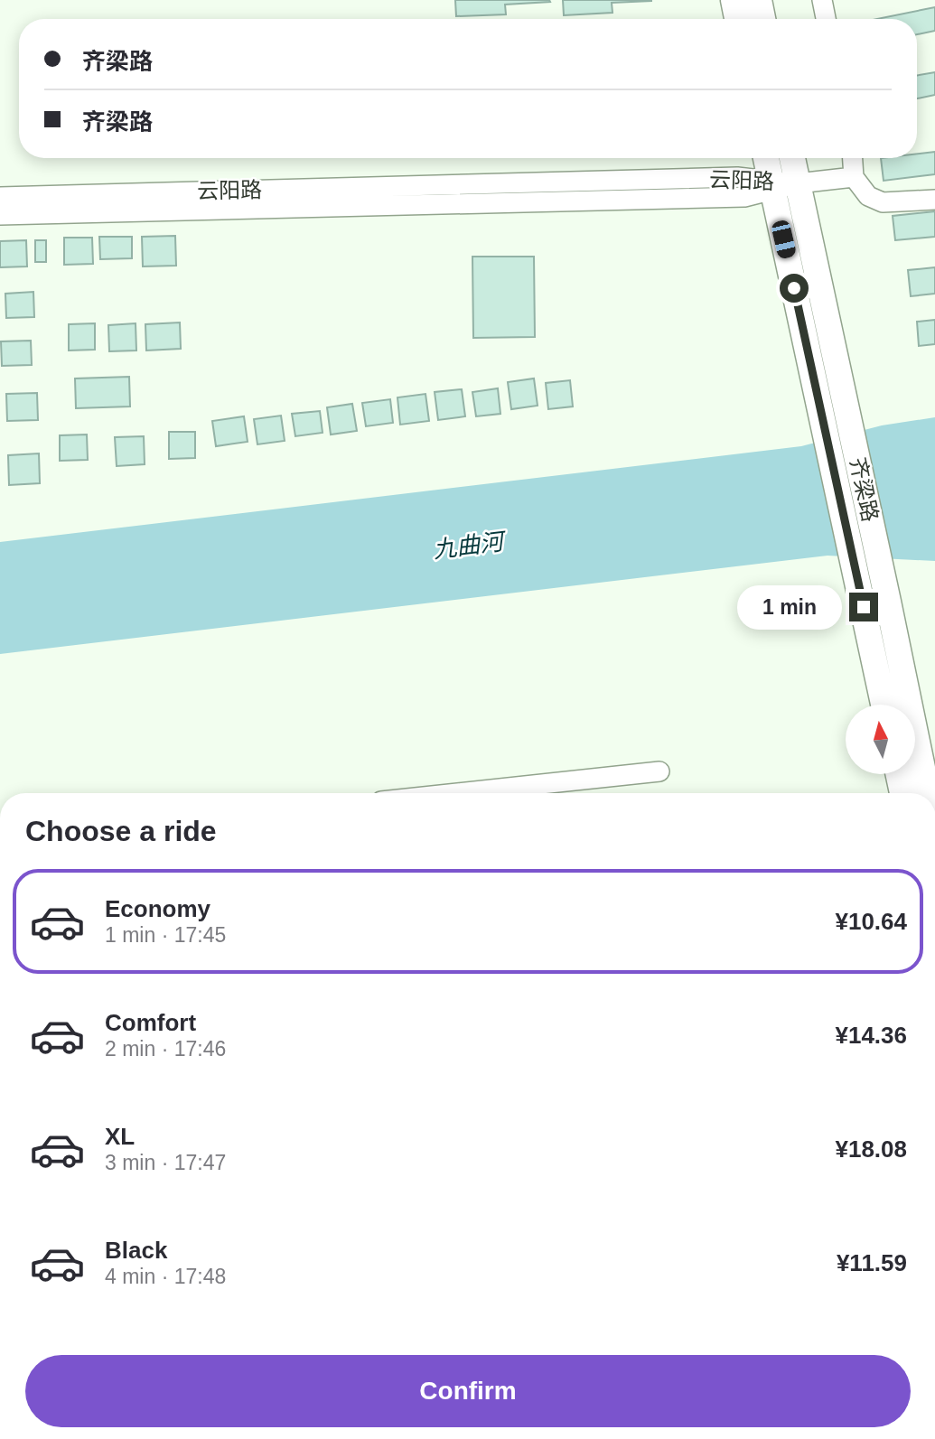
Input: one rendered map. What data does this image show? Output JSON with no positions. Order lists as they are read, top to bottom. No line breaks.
{"streets":{"main road":["齐梁路"],"street":["云阳路"]},"crossings":[["云阳路","齐梁路"]],"water":["九曲河"],"north":"top","page":{"banner":["齐梁路","齐梁路"],"bubble":"1 min","heading":"Choose a ride","list":[{"name":"Economy","note":"1 min · 17:45","value":"¥10.64"},{"name":"Comfort","note":"2 min · 17:46","value":"¥14.36"},{"name":"XL","note":"3 min · 17:47","value":"¥18.08"},{"name":"Black","note":"4 min · 17:48","value":"¥11.59"}],"buttons":"Confirm"}}
